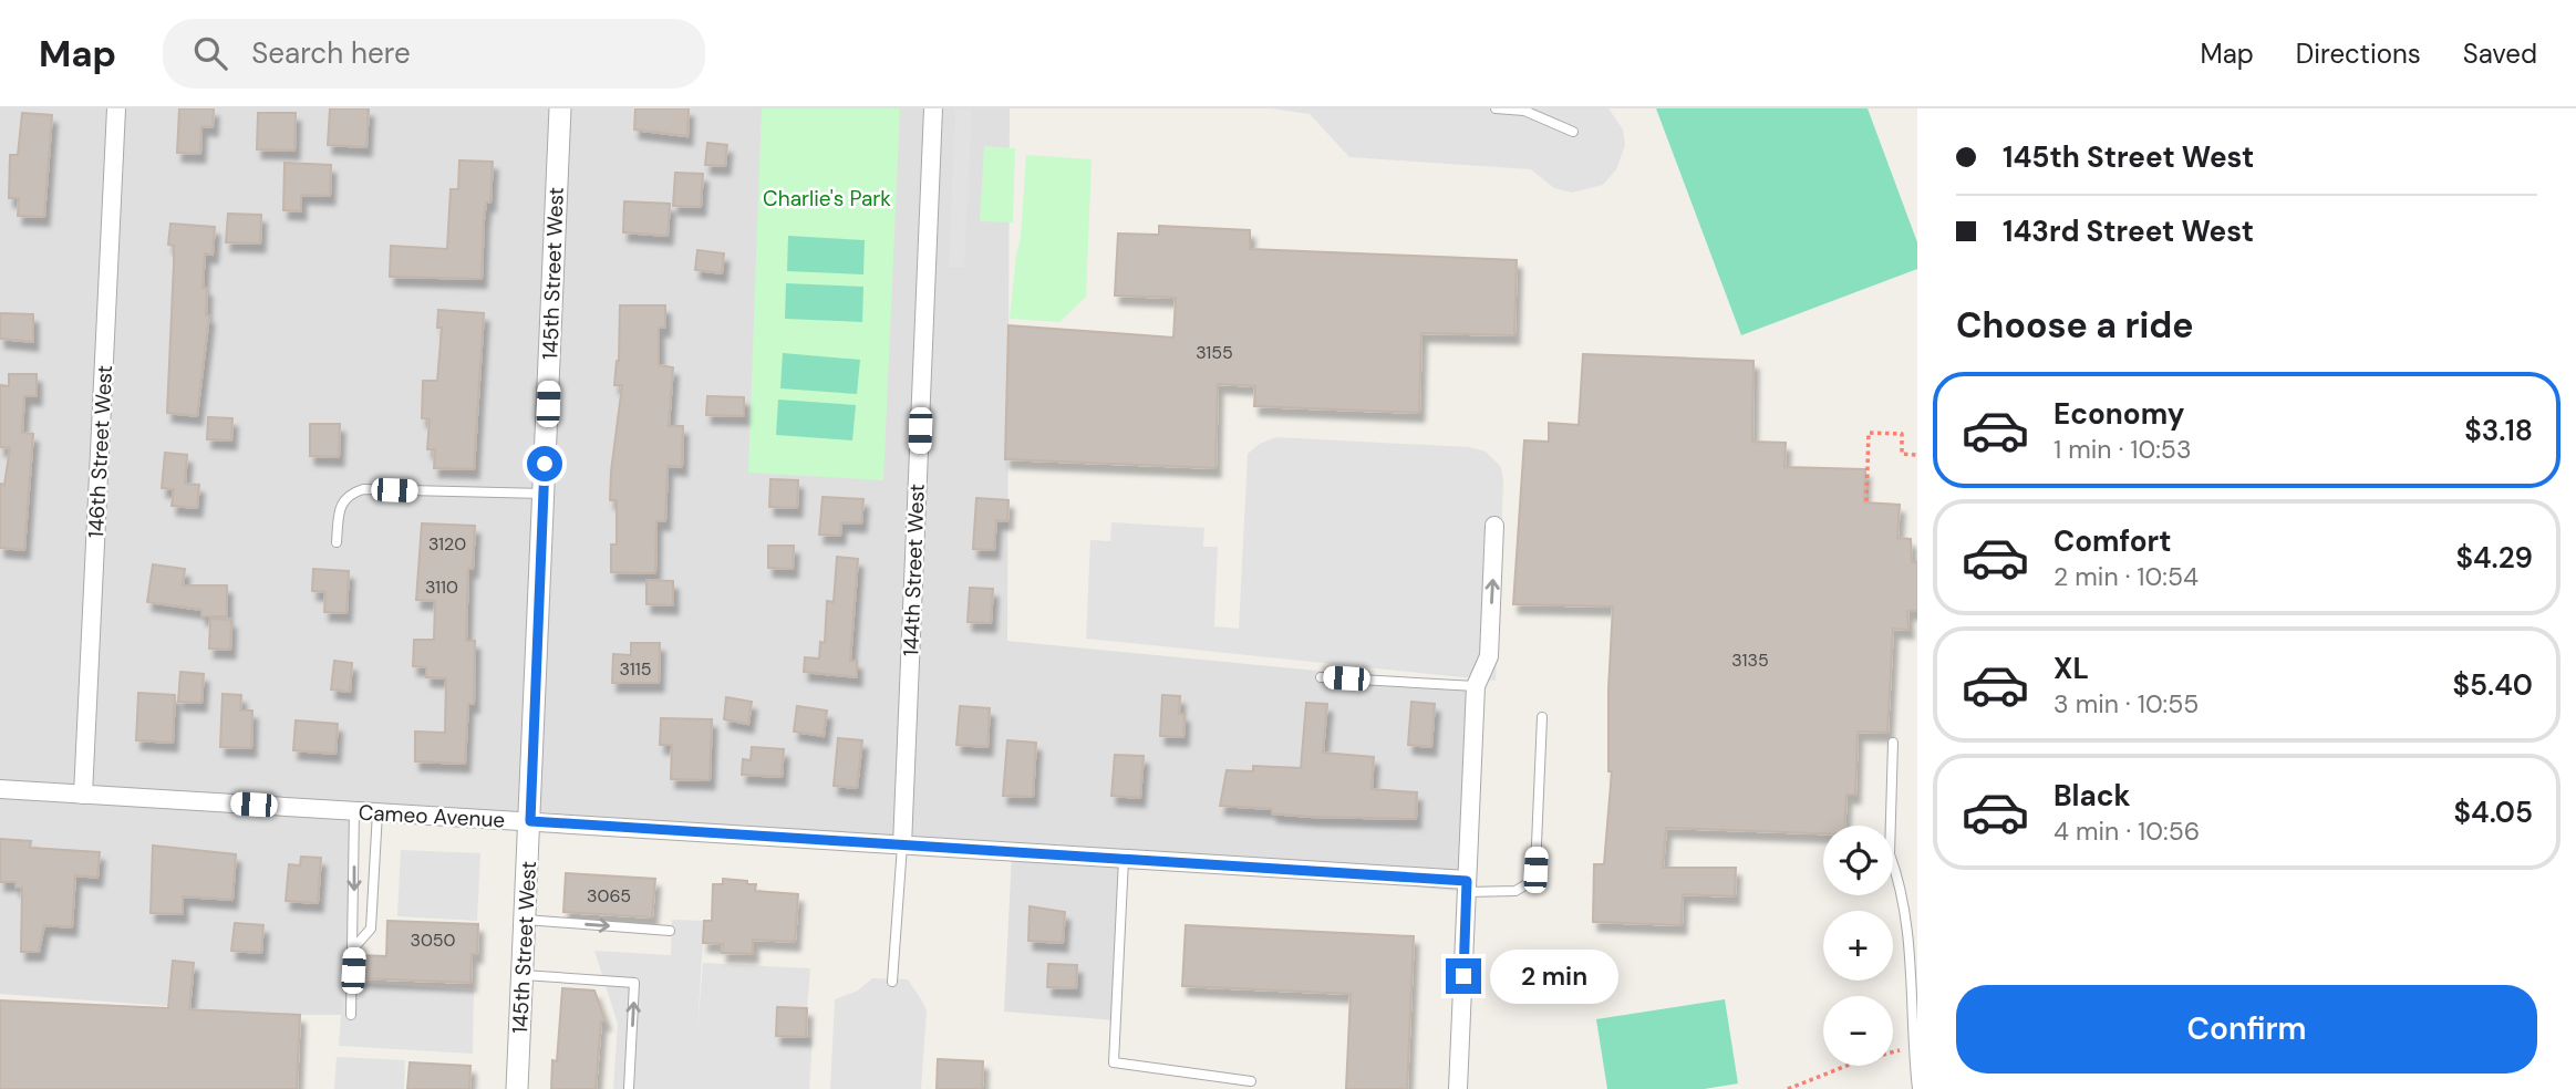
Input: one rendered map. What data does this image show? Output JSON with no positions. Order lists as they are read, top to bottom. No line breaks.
{"streets":{"street":["145th Street West","146th Street West","144th Street West","Cameo Avenue"]},"crossings":[["145th Street West","Cameo Avenue"],["146th Street West","Cameo Avenue"],["144th Street West","Cameo Avenue"]],"parks":["Charlie's Park"],"house_numbers":["3155","3120","3110","3135","3115","3065","3050"],"page":{"header":"Map","search":"Search here","nav":["Map","Directions","Saved"],"banner":["145th Street West","143rd Street West"],"heading":"Choose a ride","list":[{"name":"Economy","note":"1 min · 10:53","value":"$3.18"},{"name":"Comfort","note":"2 min · 10:54","value":"$4.29"},{"name":"XL","note":"3 min · 10:55","value":"$5.40"},{"name":"Black","note":"4 min · 10:56","value":"$4.05"}],"map_buttons":["+","−"],"bubble":"2 min","buttons":"Confirm"}}
